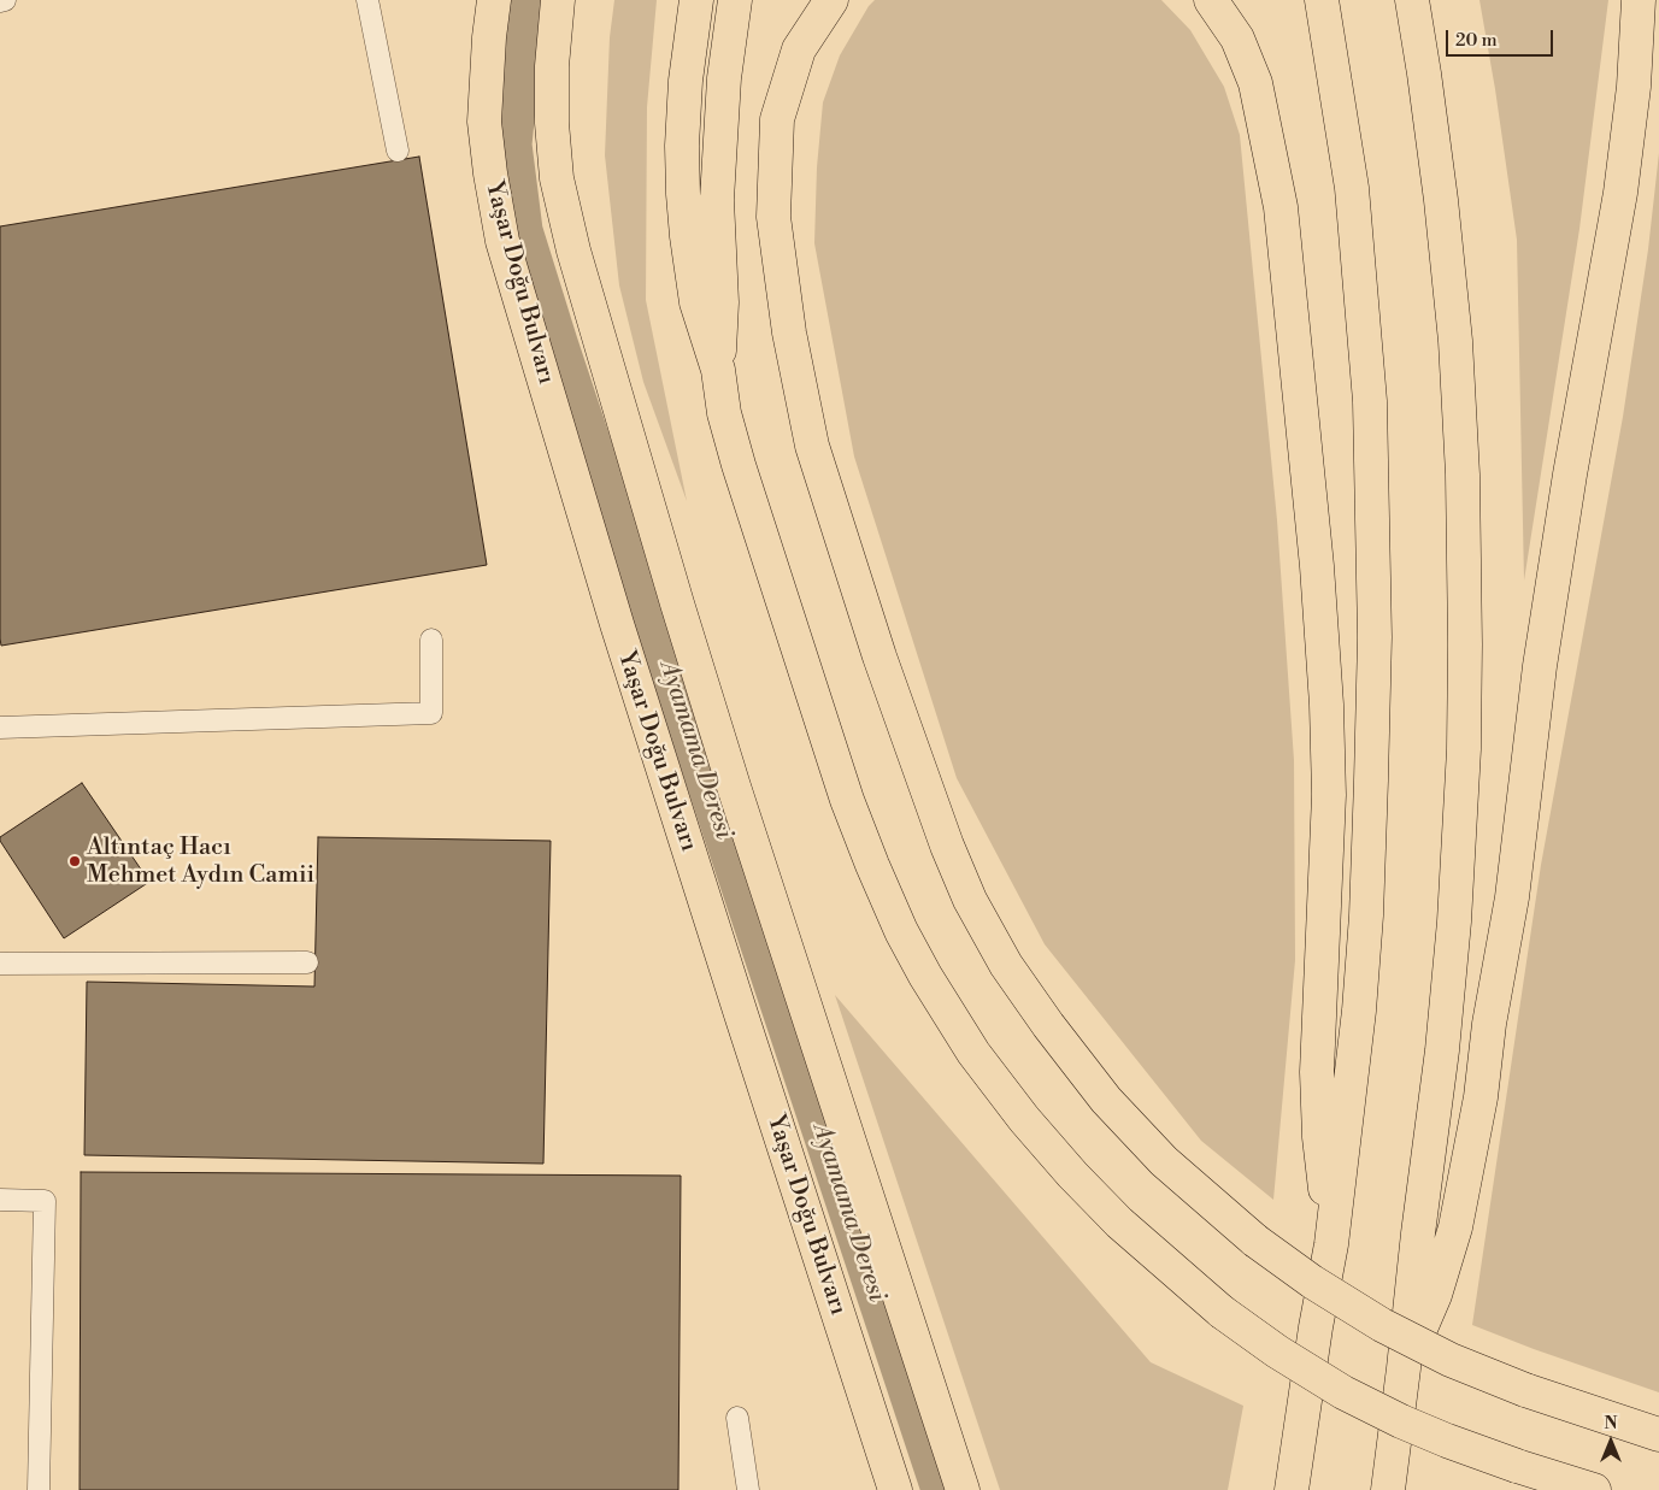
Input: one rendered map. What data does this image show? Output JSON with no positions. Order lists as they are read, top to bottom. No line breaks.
{"streets":{"main road":["Yaşar Doğu Bulvarı"]},"water":["Ayamama Deresi"],"places":["Altıntaç Hacı Mehmet Aydın Camii"],"scale_bar":"20 m","north":"top"}
